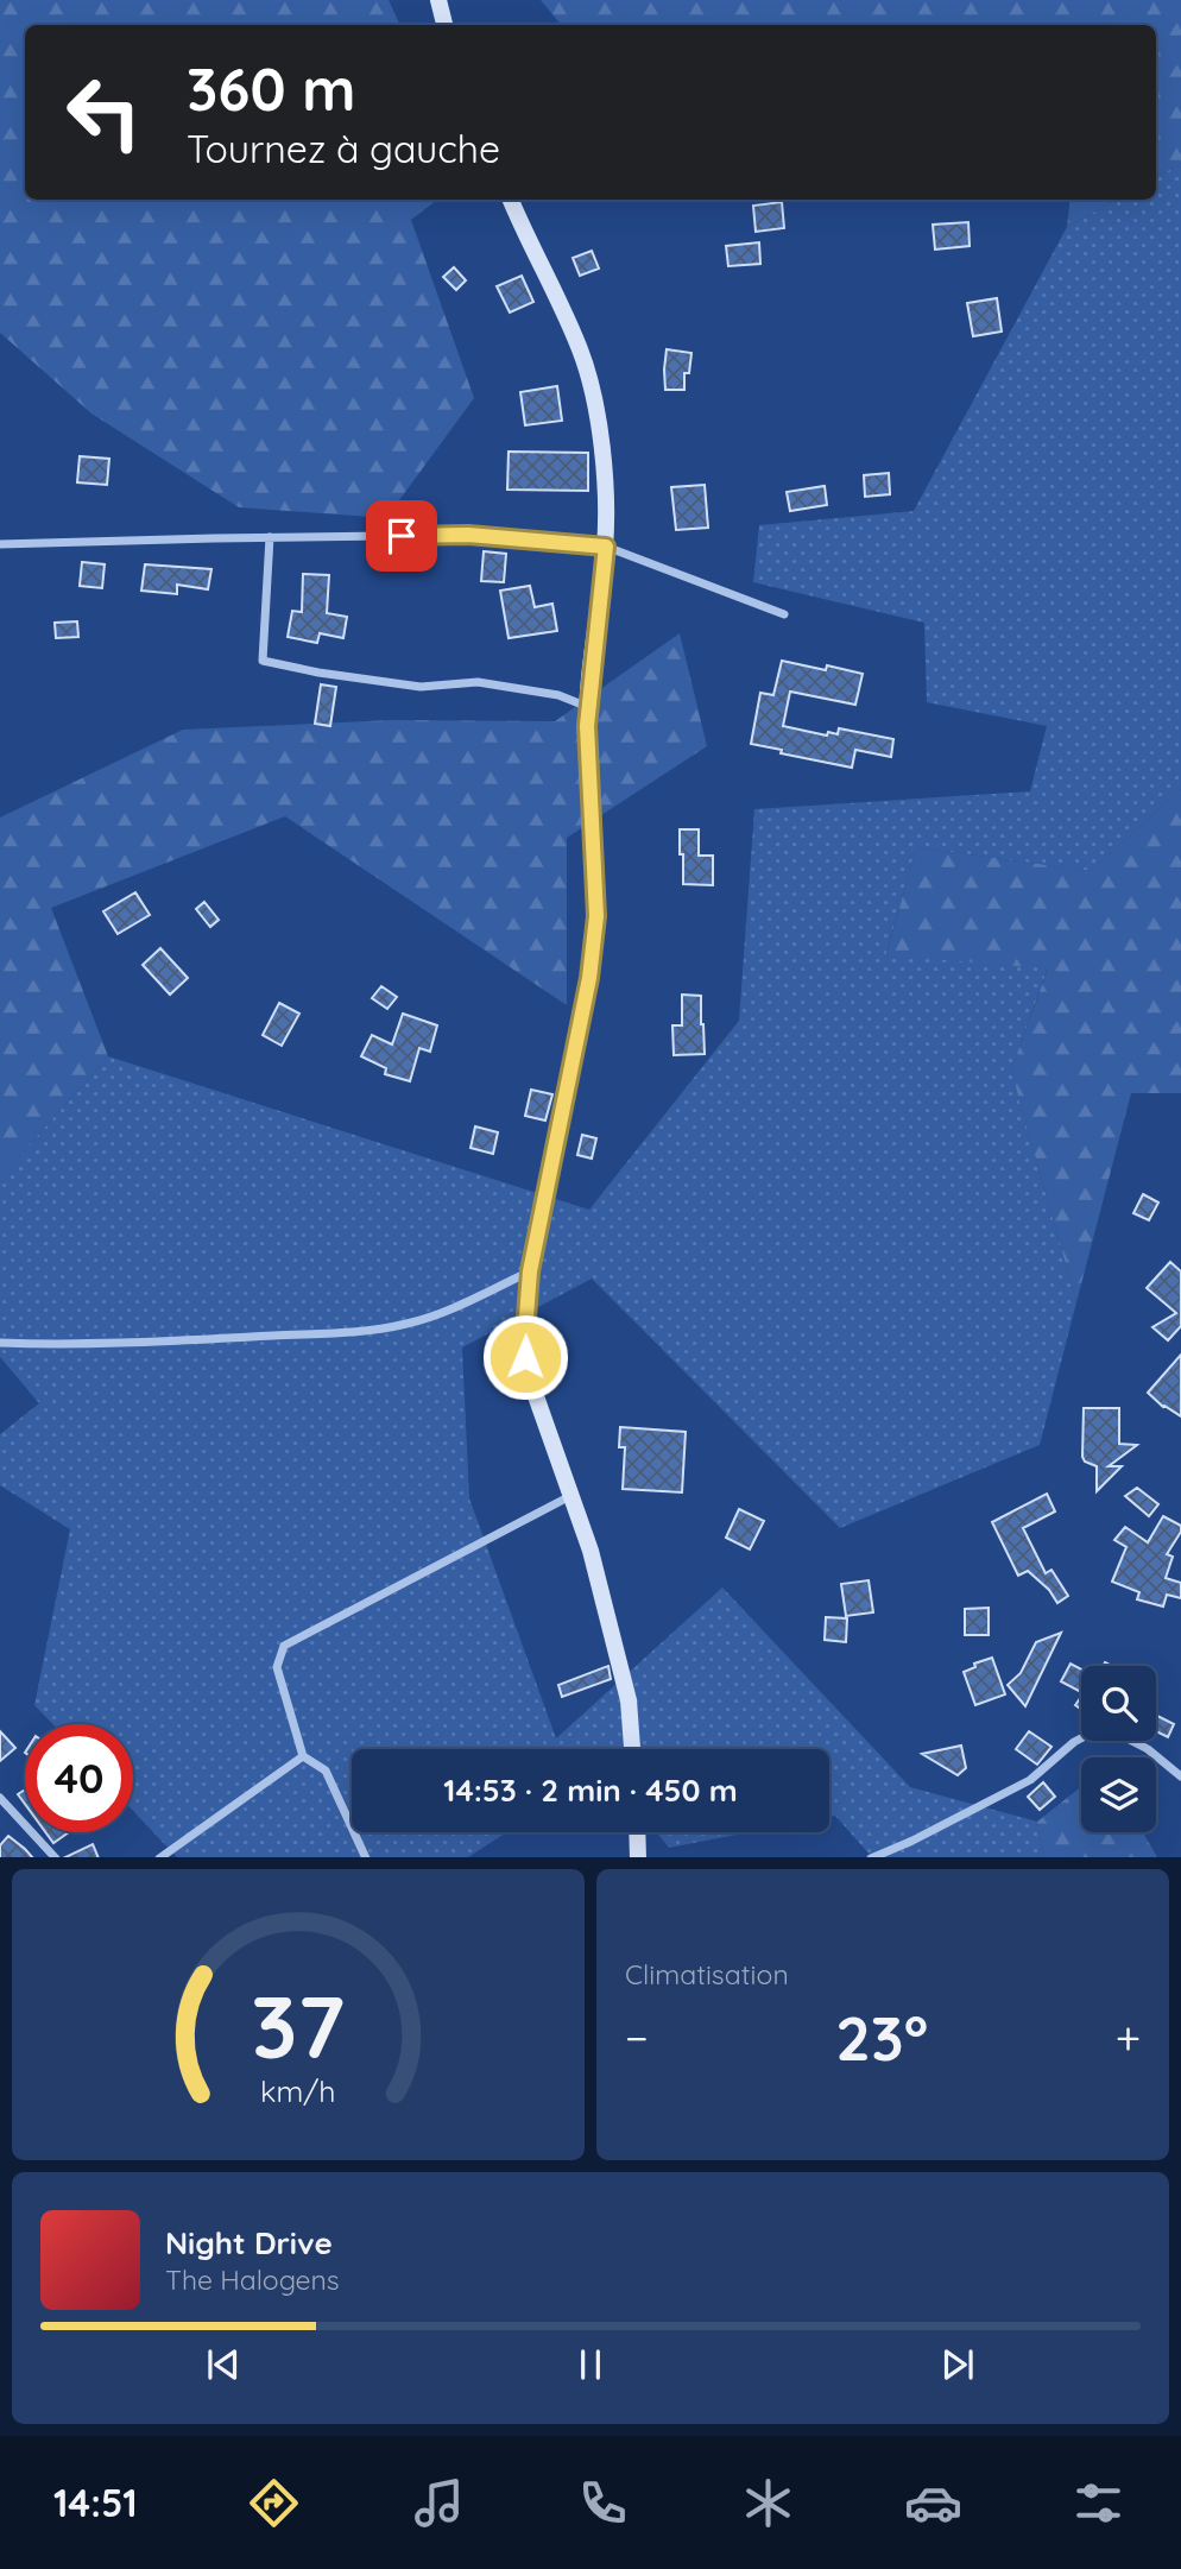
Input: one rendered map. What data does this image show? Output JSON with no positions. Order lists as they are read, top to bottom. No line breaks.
{"page":{"turn":["360 m","Tournez à gauche"],"limit":"40","trip":"14:53 · 2 min · 450 m","tile":"Climatisation","heat":["−","23°","+"],"song":["Night Drive","The Halogens"],"tabs":"14:51","gauge":["37","km/h"]}}
